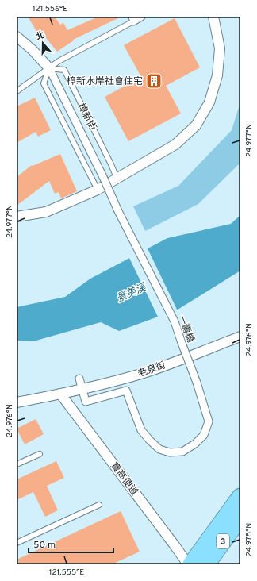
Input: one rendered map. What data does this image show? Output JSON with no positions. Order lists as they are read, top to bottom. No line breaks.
{"streets":{"highway":["3"],"street":["一壽橋","老泉街","寶高便道"],"lane":["樟新街"]},"crossings":[["樟新街","一壽橋"],["一壽橋","老泉街"],["老泉街","寶高便道"]],"water":["景美溪"],"places":{"building":["樟新水岸社會住宅"]},"scale_bar":"50 m","north":"top","coordinates":["121.556°E","24.977°N","24.976°N","24.975°N","121.555°E"]}
